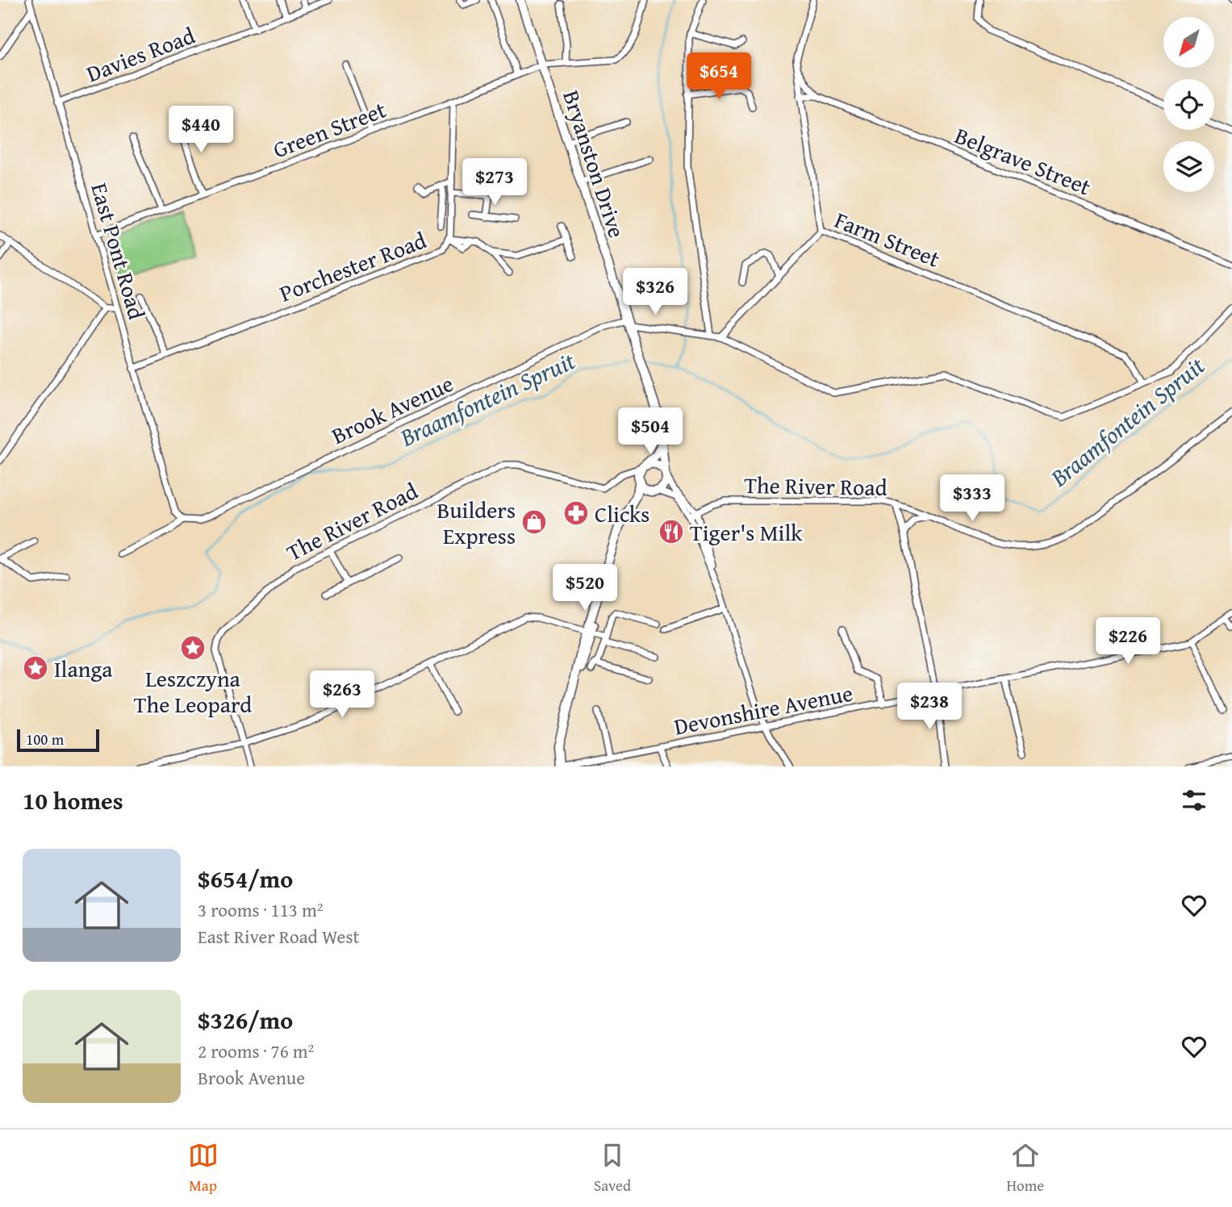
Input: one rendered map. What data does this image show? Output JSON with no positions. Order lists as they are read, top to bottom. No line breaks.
{"streets":{"main road":["Bryanston Drive"],"street":["Davies Road","Green Street","Belgrave Street","Farm Street","East Pont Road","Porchester Road","Brook Avenue","The River Road","Devonshire Avenue"]},"crossings":[["Davies Road","East Pont Road"],["Green Street","Bryanston Drive"],["Green Street","East Pont Road"],["Green Street","Porchester Road"],["Belgrave Street","Farm Street"],["Bryanston Drive","Brook Avenue"],["Bryanston Drive","The River Road"],["Farm Street","Brook Avenue"],["East Pont Road","Porchester Road"],["East Pont Road","Brook Avenue"]],"water":["Braamfontein Spruit"],"places":{"pharmacy":["Clicks"],"shop":["Builders Express"],"restaurant":["Tiger's Milk"],"place":["Leszczyna The Leopard","Ilanga"]},"scale_bar":"100 m","north":"bottom left","page":{"price":["$654","$440","$273","$326","$504","$333","$520","$226","$263","$238"],"scale":"100 m","heading":"10 homes","list":[{"name":"$654/mo","note":"3 rooms · 113 m² · East River Road West"},{"name":"$326/mo","note":"2 rooms · 76 m² · Brook Avenue"}],"tabs":["Map","Saved","Home"]}}
